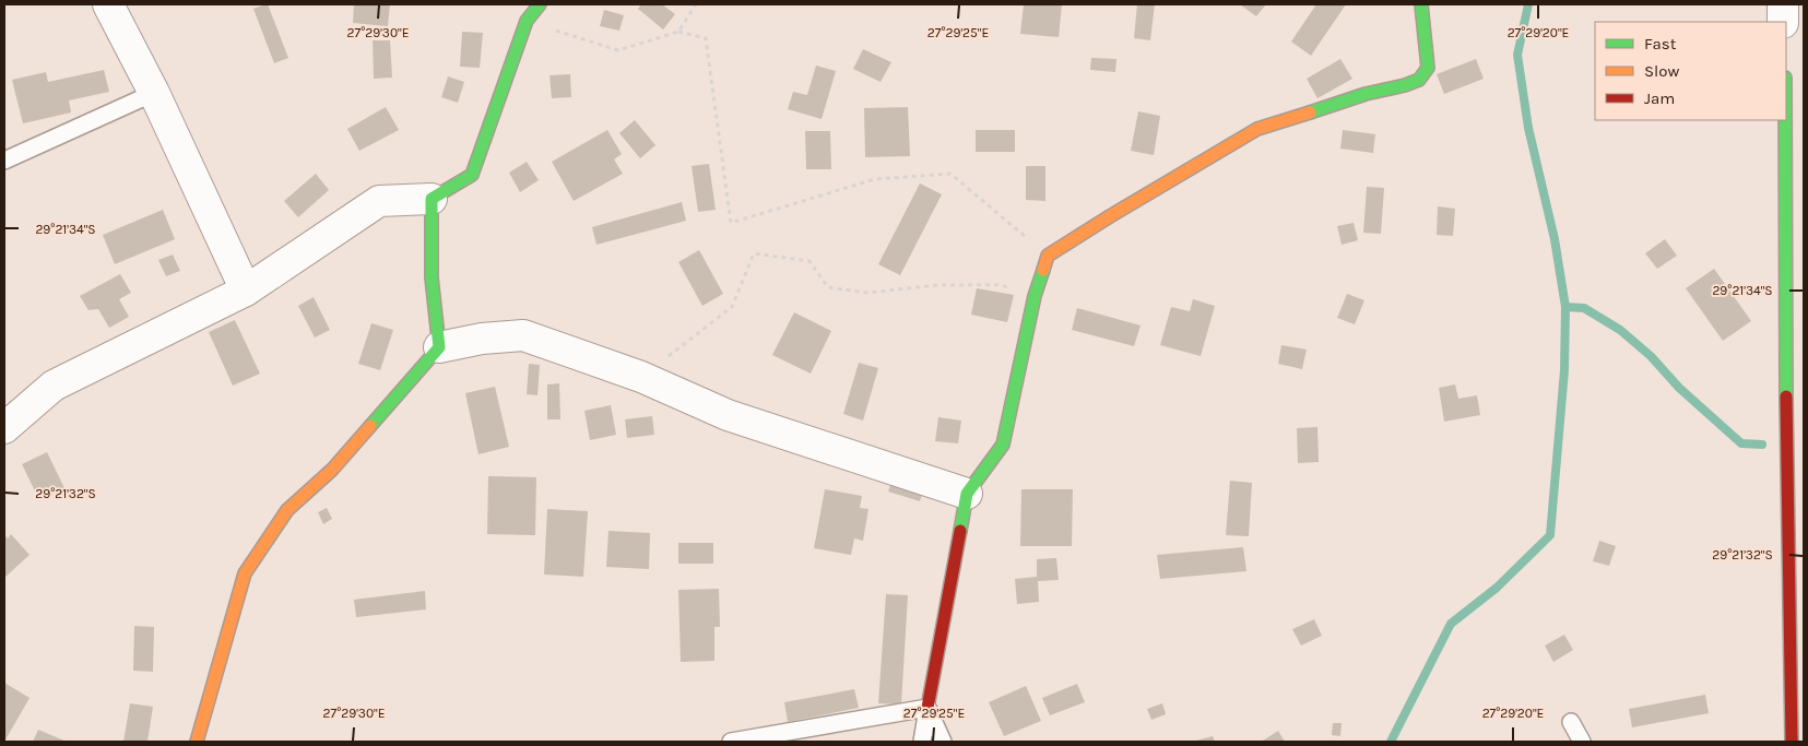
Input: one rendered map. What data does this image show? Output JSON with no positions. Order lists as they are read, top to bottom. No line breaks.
{"legend":["Fast","Slow","Jam"],"coordinates":["27°29'30\"E","27°29'25\"E","27°29'20\"E","29°21'34\"S","29°21'32\"S"]}
